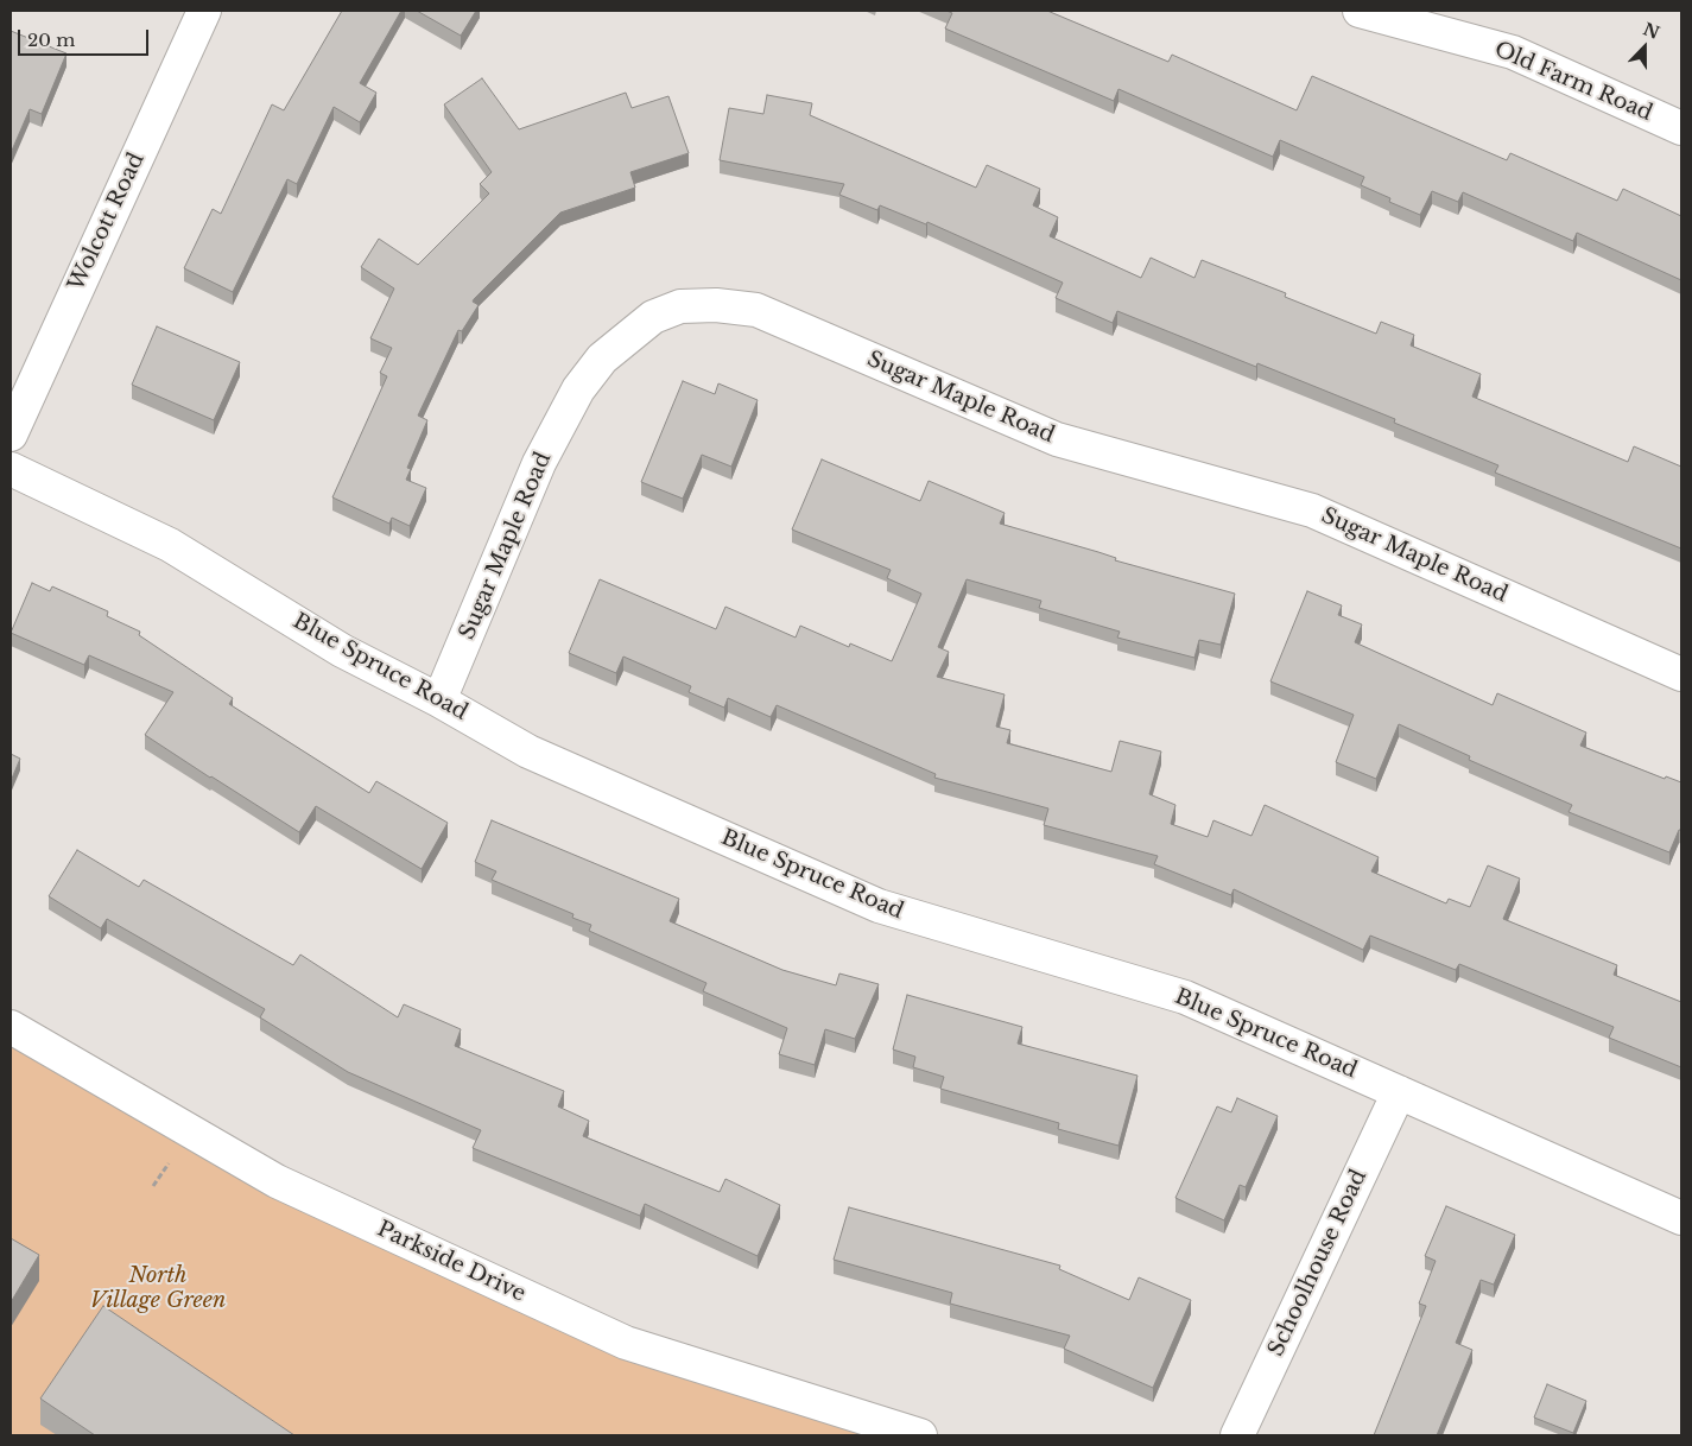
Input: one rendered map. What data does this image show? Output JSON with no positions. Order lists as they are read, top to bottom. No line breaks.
{"streets":{"street":["Old Farm Road","Wolcott Road","Sugar Maple Road","Blue Spruce Road","Parkside Drive","Schoolhouse Road"]},"crossings":[["Sugar Maple Road","Blue Spruce Road"],["Blue Spruce Road","Schoolhouse Road"]],"parks":["North Village Green"],"scale_bar":"20 m","north":"top"}
